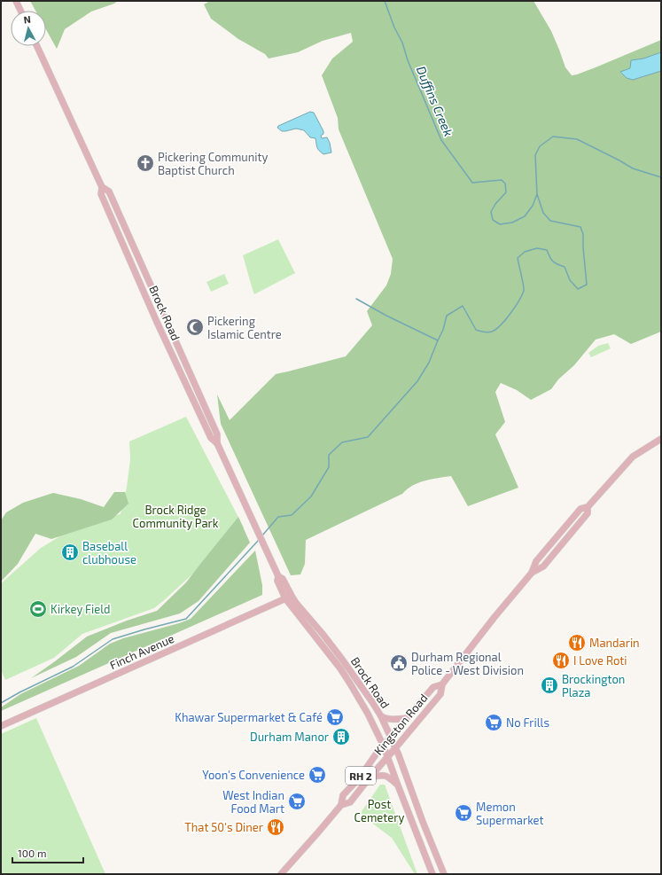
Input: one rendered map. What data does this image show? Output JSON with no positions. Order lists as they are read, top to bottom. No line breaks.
{"streets":{"main road":["Brock Road","Finch Avenue","Kingston Road","RH 2"]},"crossings":[["Brock Road","Finch Avenue"],["Brock Road","Kingston Road"]],"water":["Duffins Creek"],"parks":["Brock Ridge Community Park","Post Cemetery"],"places":{"church":["Pickering Community Baptist Church"],"mosque":["Pickering Islamic Centre"],"building":["Baseball clubhouse","Brockington Plaza","Durham Manor"],"sports":["Kirkey Field"],"restaurant":["Mandarin","I Love Roti","That 50's Diner"],"public building":["Durham Regional Police - West Division"],"supermarket":["Khawar Supermarket & Café","No Frills","Yoon's Convenience","West Indian Food Mart","Memon Supermarket"]},"scale_bar":"100 m","north":"top"}
